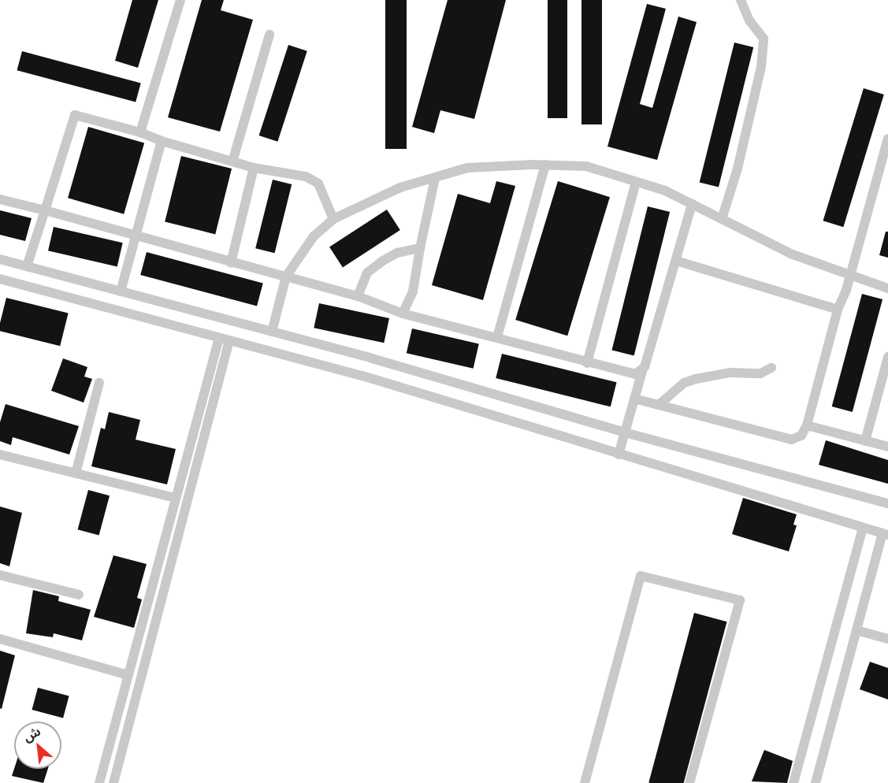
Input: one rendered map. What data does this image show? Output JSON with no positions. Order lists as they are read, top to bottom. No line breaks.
{"north":"top left"}
